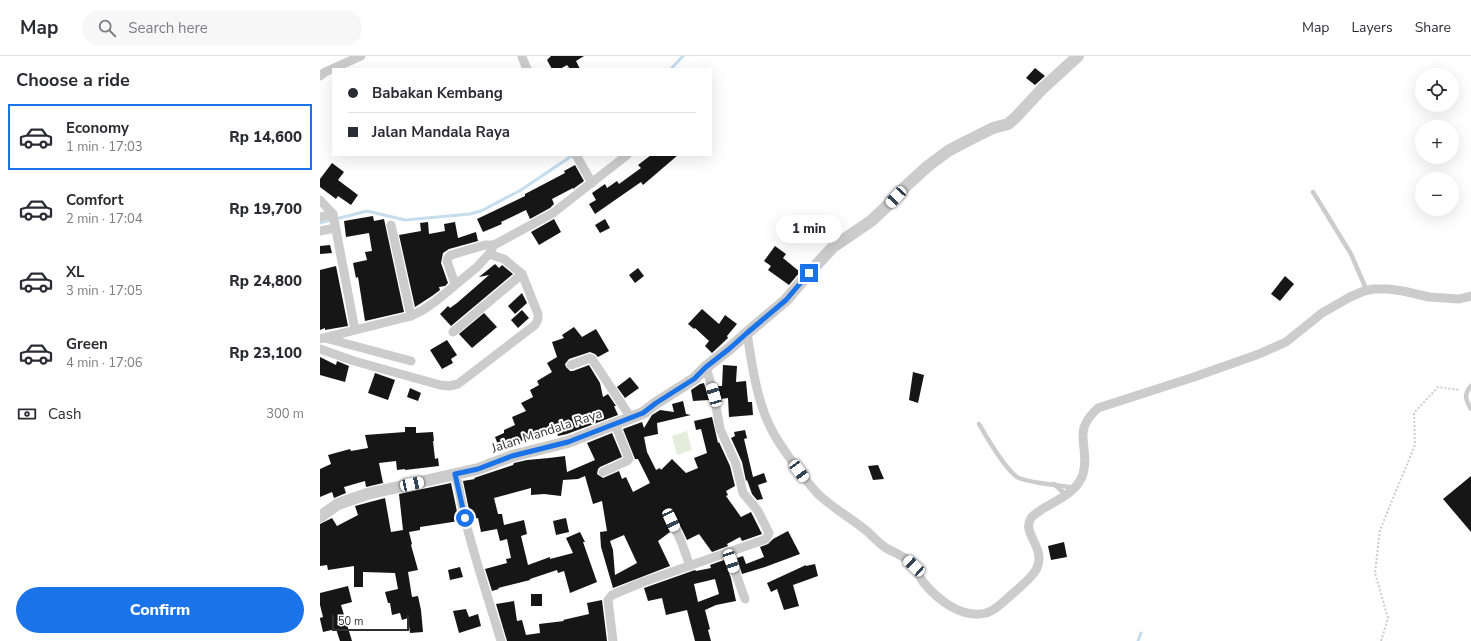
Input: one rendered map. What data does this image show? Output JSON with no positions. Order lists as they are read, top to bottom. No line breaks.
{"streets":{"street":["Jalan Mandala Raya"]},"scale_bar":"50 m","page":{"header":"Map","search":"Search here","nav":["Map","Layers","Share"],"heading":"Choose a ride","map_buttons":["+","−"],"banner":["Babakan Kembang","Jalan Mandala Raya"],"list":[{"name":"Economy","note":"1 min · 17:03","value":"Rp 14,600"},{"name":"Comfort","note":"2 min · 17:04","value":"Rp 19,700"},{"name":"XL","note":"3 min · 17:05","value":"Rp 24,800"},{"name":"Green","note":"4 min · 17:06","value":"Rp 23,100"}],"bubble":"1 min","pay":["Cash","300 m"],"buttons":"Confirm","scale":"50 m"}}
